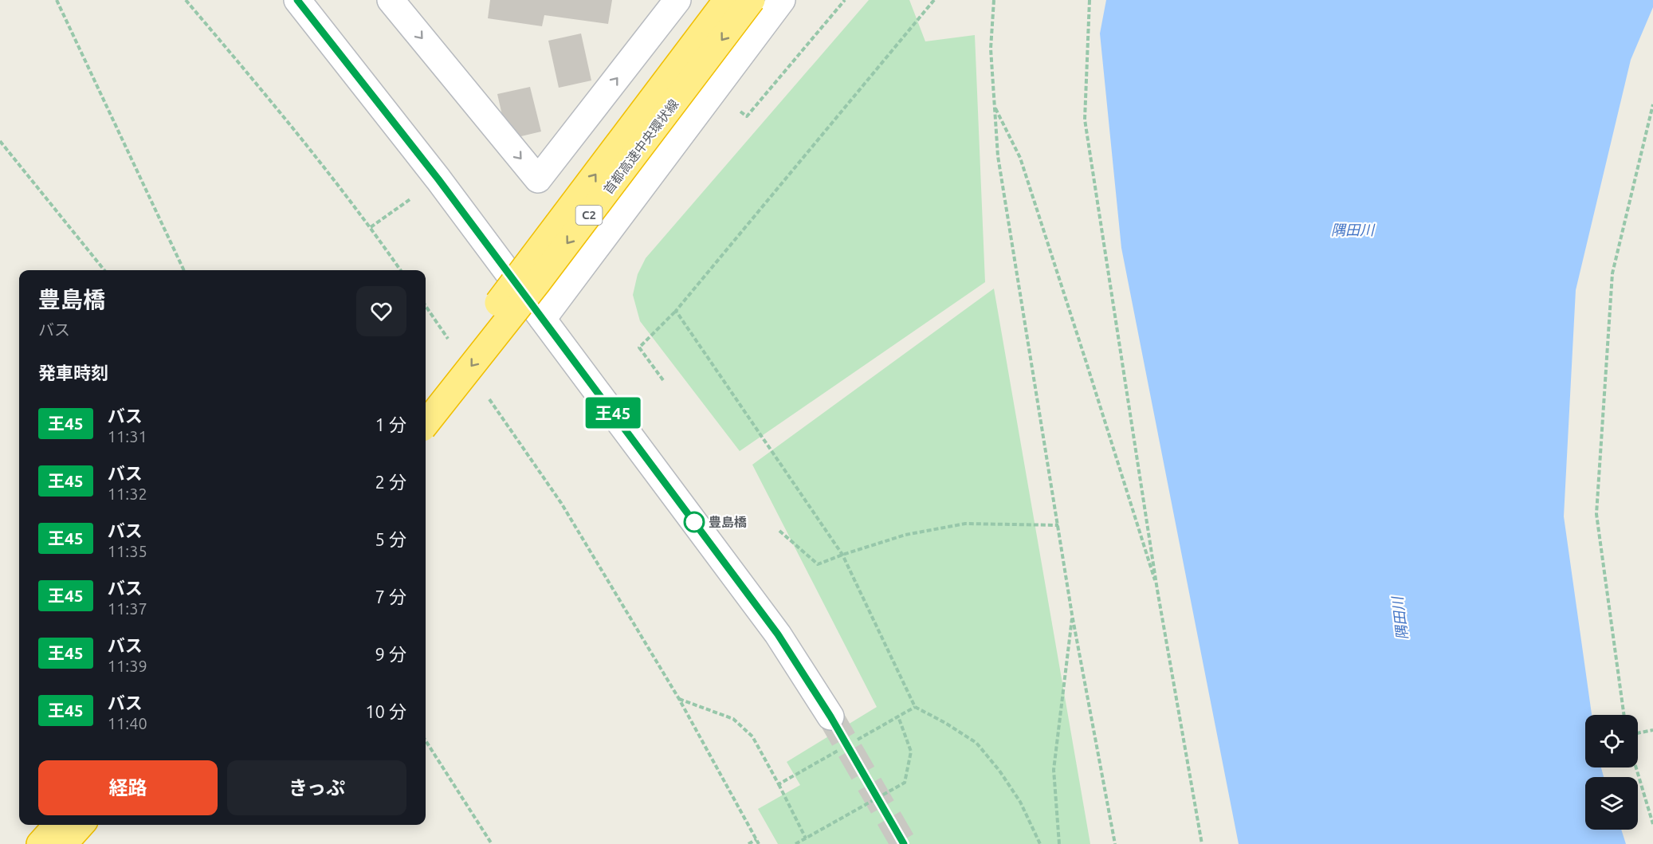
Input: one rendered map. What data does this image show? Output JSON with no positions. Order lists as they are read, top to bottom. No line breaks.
{"streets":{"highway":["首都高速中央環状線","C2"]},"water":["隅田川"],"places":["豊島橋"],"lines":["bus line 王45"],"page":{"on_map":"王45","heading":[["豊島橋","バス"],"発車時刻"],"list":[{"mark":"王45","name":"バス","note":"11:31","value":"1 分"},{"mark":"王45","name":"バス","note":"11:32","value":"2 分"},{"mark":"王45","name":"バス","note":"11:35","value":"5 分"},{"mark":"王45","name":"バス","note":"11:37","value":"7 分"},{"mark":"王45","name":"バス","note":"11:39","value":"9 分"},{"mark":"王45","name":"バス","note":"11:40","value":"10 分"}],"buttons":["経路","きっぷ"]}}
